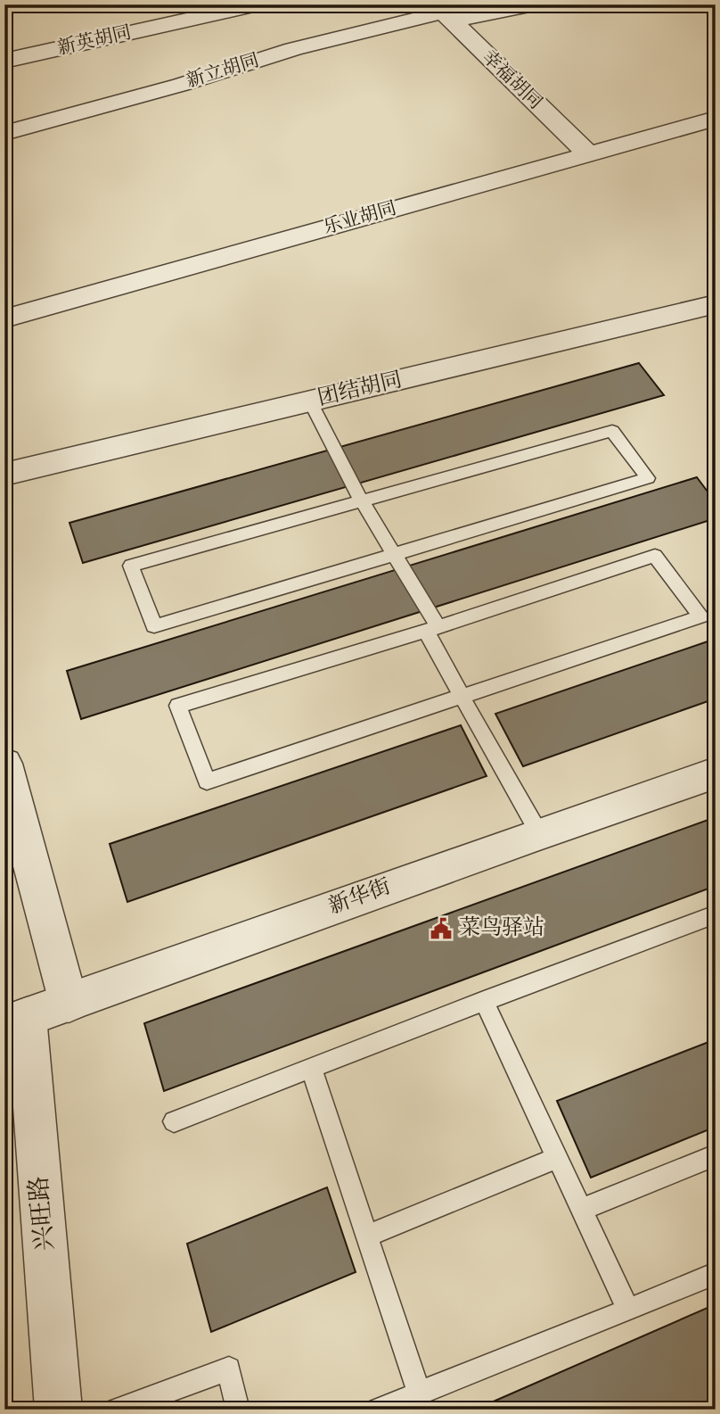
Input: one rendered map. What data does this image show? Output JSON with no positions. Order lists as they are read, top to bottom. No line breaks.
{"streets":{"street":["新英胡同","新立胡同","幸福胡同","乐业胡同","团结胡同","新华街","兴旺路"]},"crossings":[["新立胡同","幸福胡同"],["幸福胡同","乐业胡同"],["新华街","兴旺路"]],"places":{"public building":["菜鸟驿站"]}}
